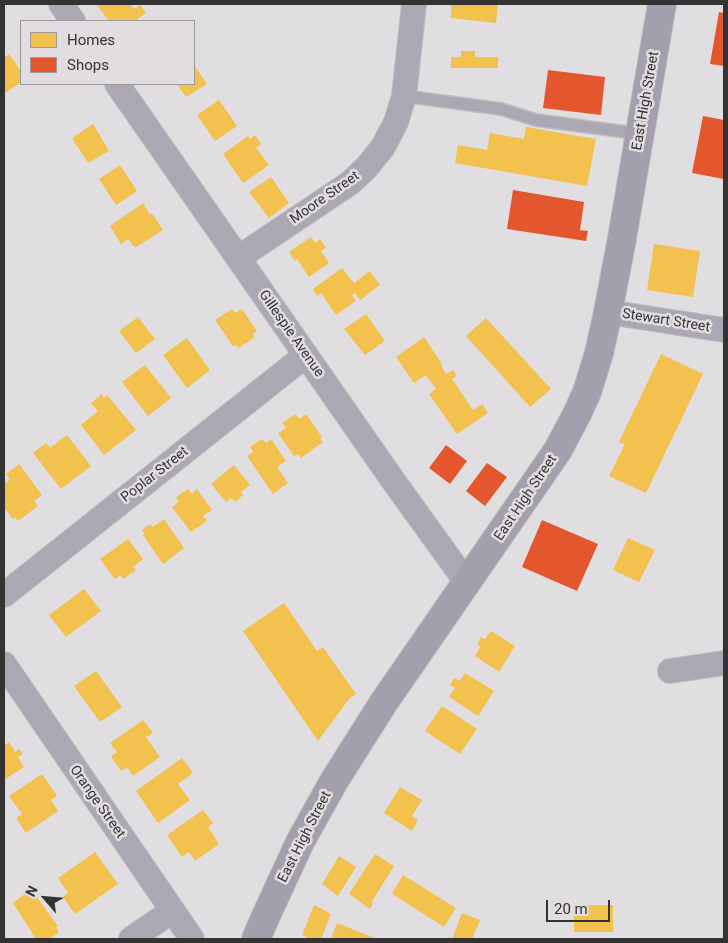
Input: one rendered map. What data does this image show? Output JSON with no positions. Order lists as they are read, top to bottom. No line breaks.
{"streets":{"main road":["East High Street"],"street":["Moore Street","Stewart Street","Gillespie Avenue","Poplar Street","Orange Street"]},"crossings":[["East High Street","Stewart Street"],["East High Street","Gillespie Avenue"],["Moore Street","Gillespie Avenue"],["Gillespie Avenue","Poplar Street"]],"legend":["Homes","Shops"],"scale_bar":"20 m","north":"top left"}
